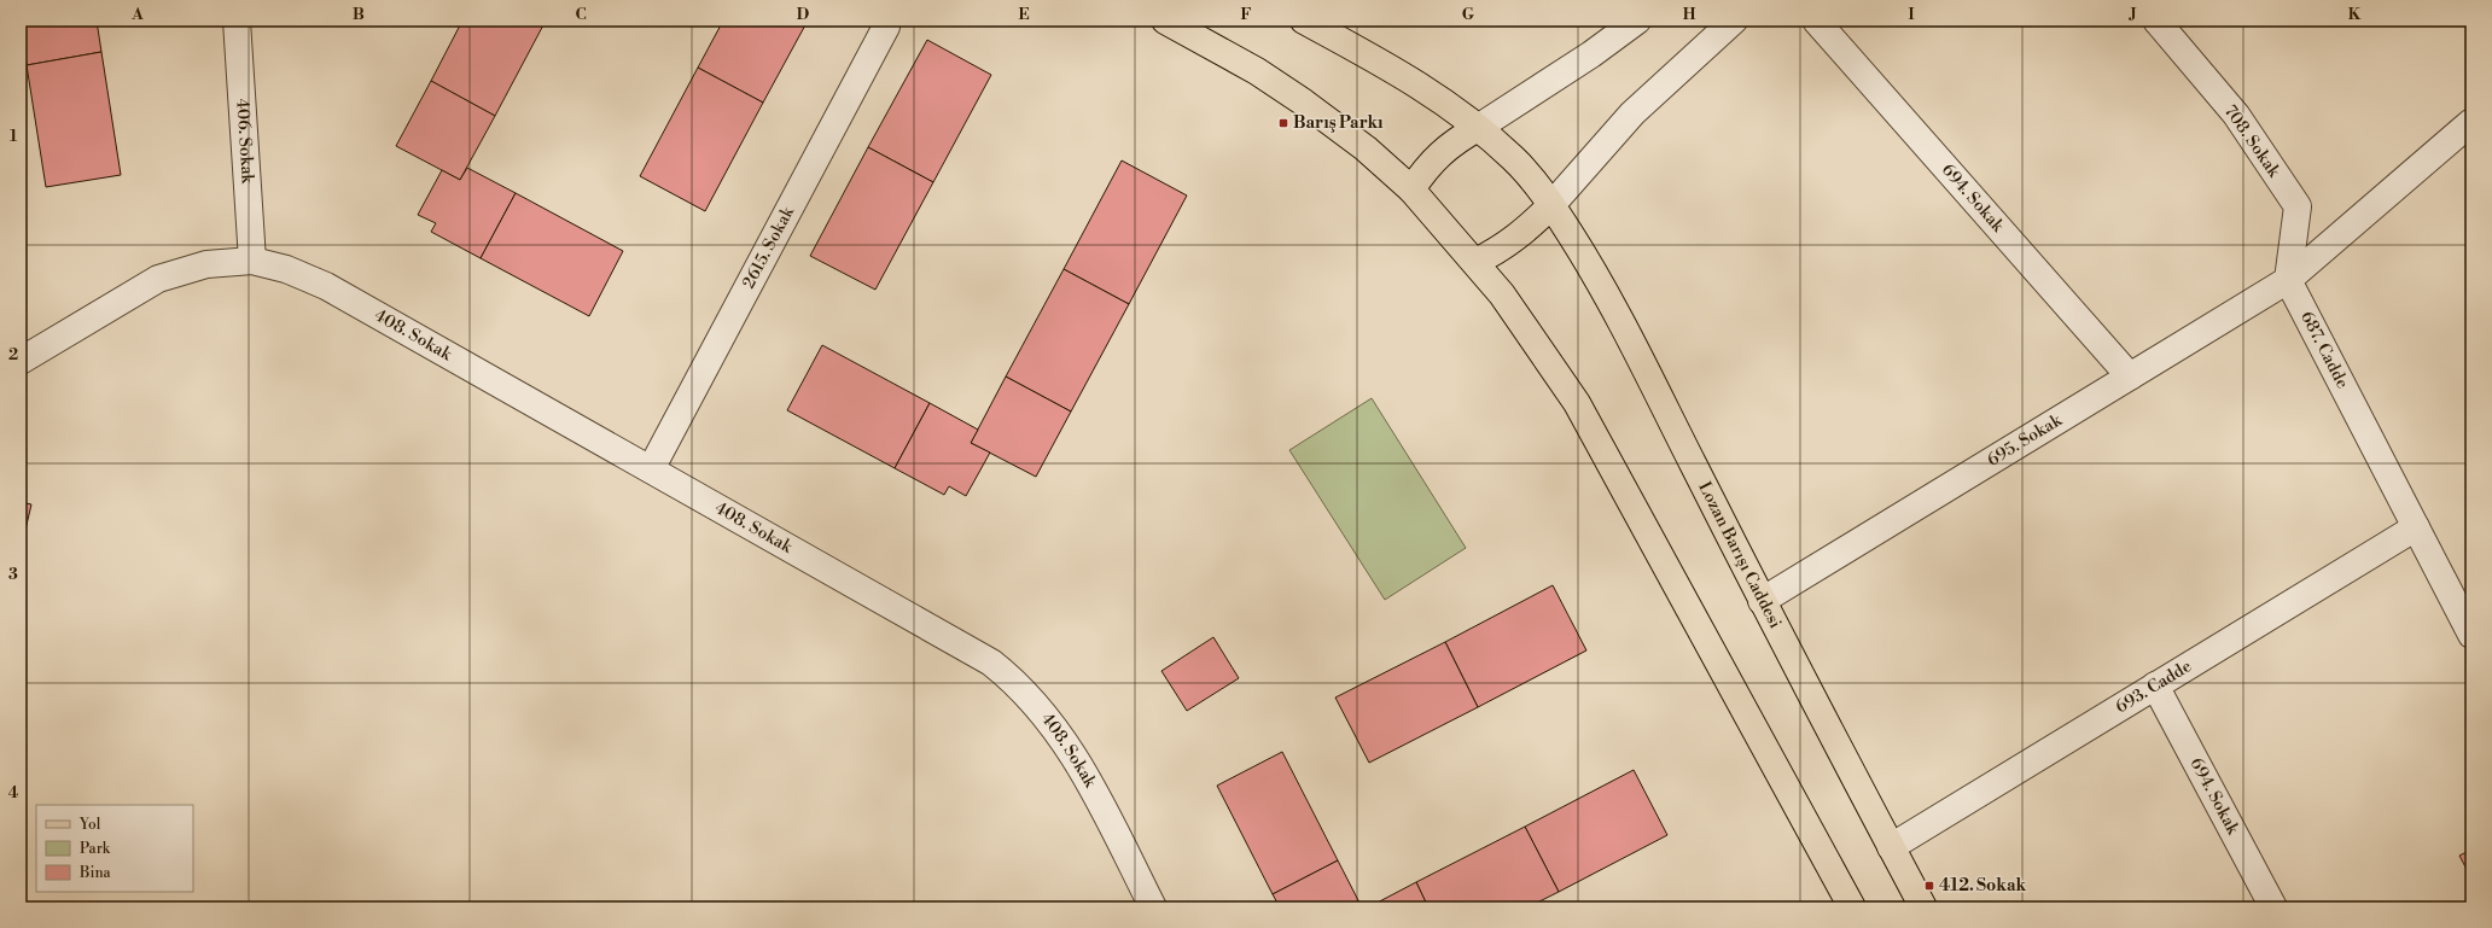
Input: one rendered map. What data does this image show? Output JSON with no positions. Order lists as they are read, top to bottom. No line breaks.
{"streets":{"main road":["Lozan Barışı Caddesi"],"street":["406. Sokak","708. Sokak","694. Sokak","2615. Sokak","408. Sokak","687. Cadde","695. Sokak","693. Cadde"]},"crossings":[["406. Sokak","408. Sokak"],["708. Sokak","687. Cadde"],["708. Sokak","695. Sokak"],["694. Sokak","695. Sokak"],["694. Sokak","693. Cadde"],["2615. Sokak","408. Sokak"],["687. Cadde","695. Sokak"],["687. Cadde","693. Cadde"],["695. Sokak","Lozan Barışı Caddesi"],["Lozan Barışı Caddesi","693. Cadde"]],"places":{"transit":["Barış Parkı","412. Sokak"]},"legend":["Yol","Park","Bina"],"grid":{"columns":["A","B","C","D","E","F","G","H","I","J","K"],"rows":["1","2","3","4"]}}
